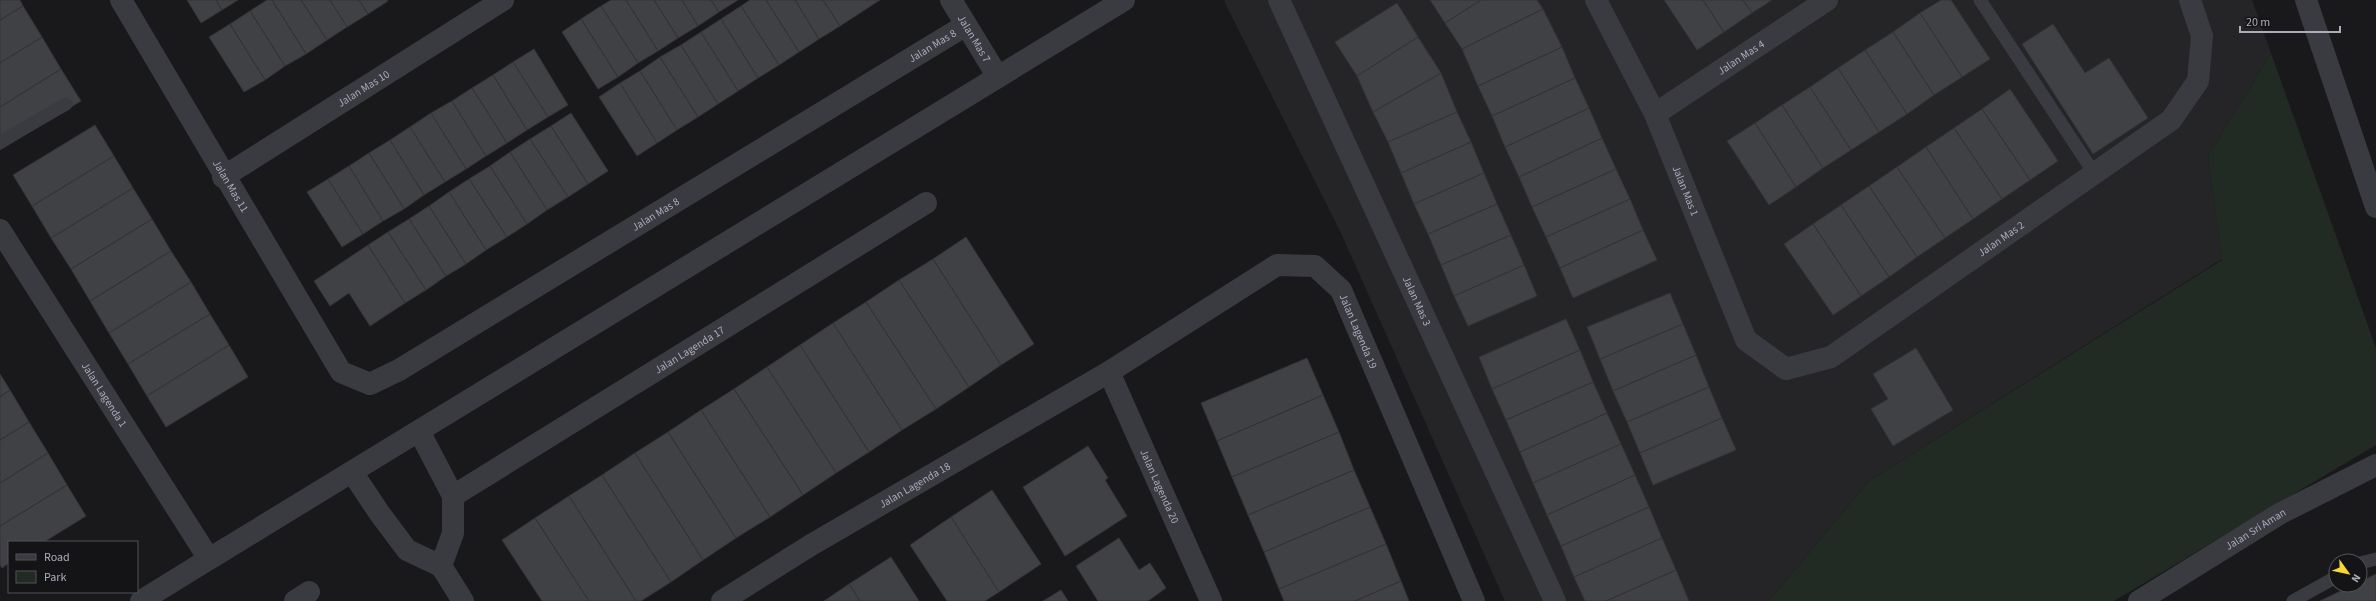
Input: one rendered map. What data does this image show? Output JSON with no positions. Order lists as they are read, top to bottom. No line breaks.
{"streets":{"street":["Jalan Mas 7","Jalan Mas 8","Jalan Mas 4","Jalan Mas 10","Jalan Mas 11","Jalan Mas 1","Jalan Mas 2","Jalan Mas 3","Jalan Lagenda 19","Jalan Lagenda 17","Jalan Lagenda 1","Jalan Lagenda 18","Jalan Lagenda 20","Jalan Sri Aman"]},"crossings":[["Jalan Mas 7","Jalan Mas 8"],["Jalan Mas 8","Jalan Mas 11"],["Jalan Mas 4","Jalan Mas 1"],["Jalan Mas 10","Jalan Mas 11"],["Jalan Mas 1","Jalan Mas 2"],["Jalan Lagenda 19","Jalan Lagenda 18"],["Jalan Lagenda 19","Jalan Lagenda 20"],["Jalan Lagenda 18","Jalan Lagenda 20"]],"legend":["Road","Park"],"scale_bar":"20 m","north":"bottom right"}
